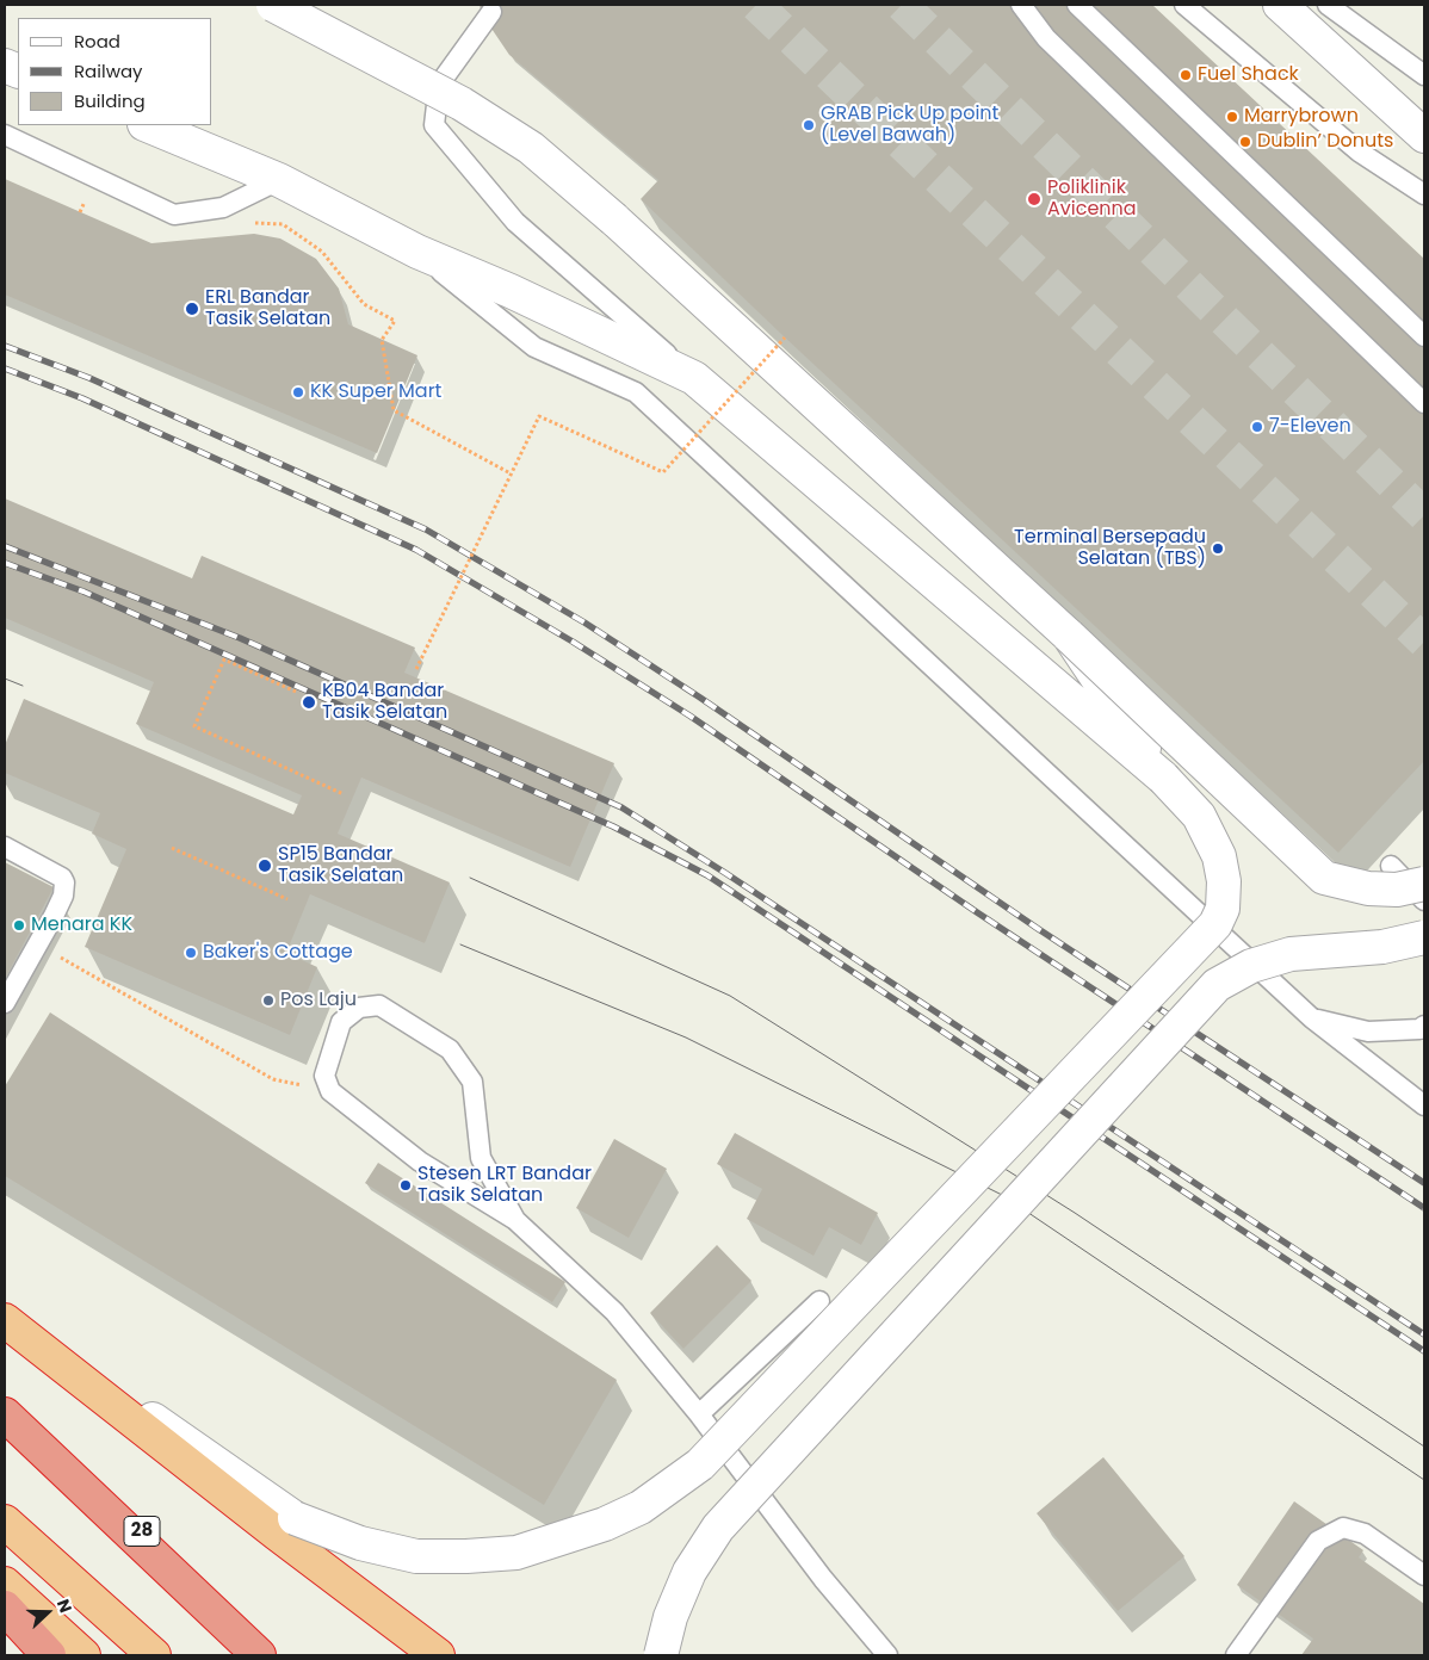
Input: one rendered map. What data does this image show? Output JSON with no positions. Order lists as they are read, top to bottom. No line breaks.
{"streets":{"highway":["28"]},"places":["Fuel Shack","Marrybrown","GRAB Pick Up point (Level Bawah)","Dublin’ Donuts","Poliklinik Avicenna","ERL Bandar Tasik Selatan","KK Super Mart","7-Eleven","Terminal Bersepadu Selatan (TBS)","KB04 Bandar Tasik Selatan","SP15 Bandar Tasik Selatan","Menara KK","Baker's Cottage","Pos Laju","Stesen LRT Bandar Tasik Selatan"],"legend":["Road","Railway","Building"],"north":"right"}
